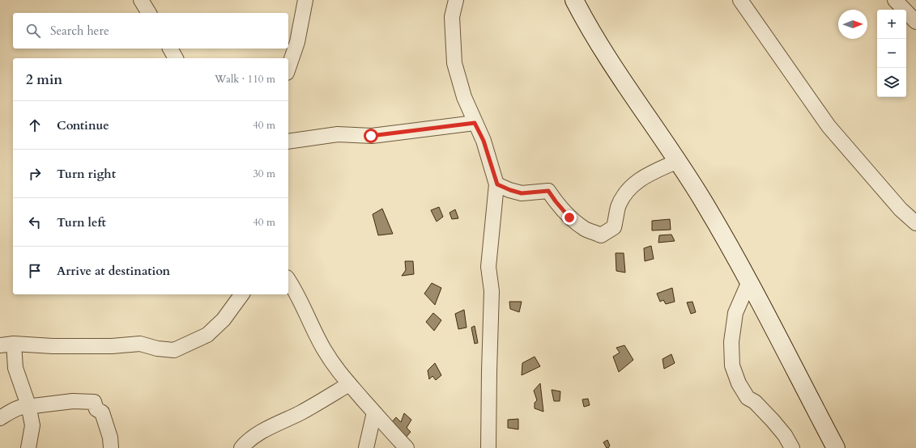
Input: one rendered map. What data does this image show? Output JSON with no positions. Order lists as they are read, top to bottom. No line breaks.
{"north":"right","page":{"map_buttons":["+","−"],"search":"Search here","heading":["2 min","Walk · 110 m"],"list":[["Continue","40 m"],["Turn right","30 m"],["Turn left","40 m"],"Arrive at destination"]}}
